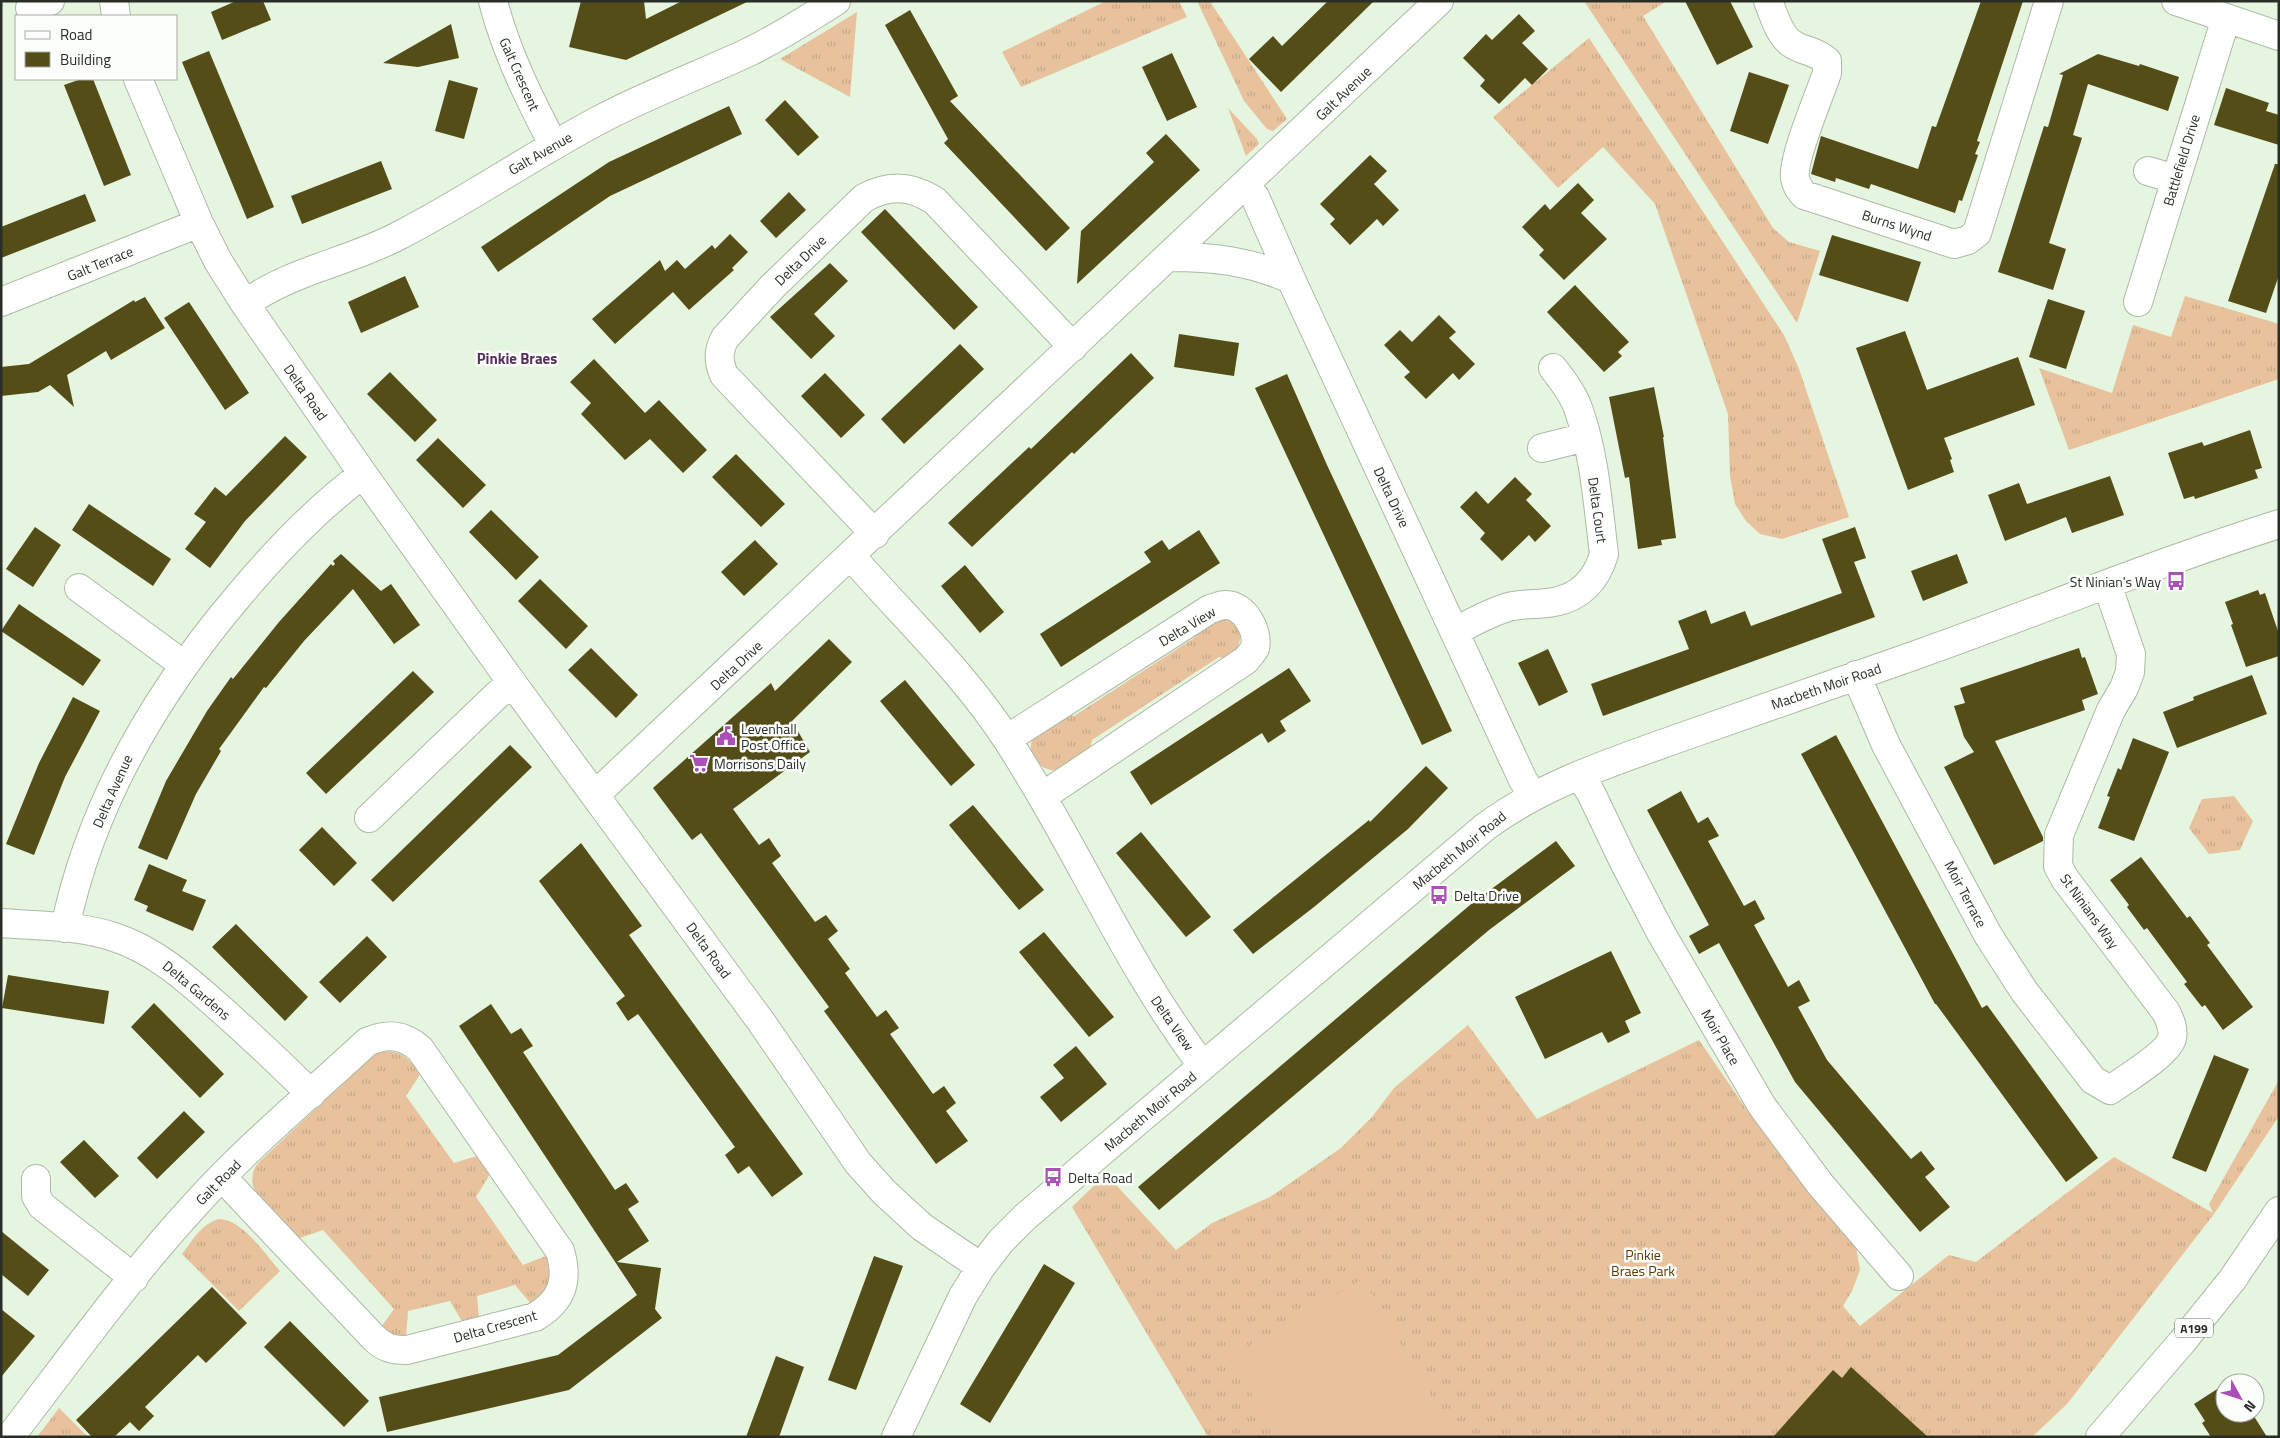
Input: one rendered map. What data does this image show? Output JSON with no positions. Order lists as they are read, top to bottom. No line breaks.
{"streets":{"street":["Galt Crescent","Galt Avenue","Battlefield Drive","Burns Wynd","Delta Drive","Galt Terrace","Delta Road","Delta Court","Delta View","Macbeth Moir Road","Delta Avenue","Moir Terrace","St Ninians Way","Delta Gardens","Moir Place","Galt Road","Delta Crescent","A199"]},"crossings":[["Galt Crescent","Galt Avenue"],["Galt Avenue","Delta Drive"],["Galt Avenue","Delta Road"],["Delta Drive","Delta Road"],["Delta Drive","Delta Court"],["Delta Drive","Delta View"],["Delta Drive","Macbeth Moir Road"],["Galt Terrace","Delta Road"],["Delta Road","Macbeth Moir Road"],["Delta Road","Delta Avenue"],["Delta View","Macbeth Moir Road"],["Macbeth Moir Road","Moir Terrace"],["Macbeth Moir Road","St Ninians Way"],["Macbeth Moir Road","Moir Place"],["Delta Avenue","Delta Gardens"],["Moir Terrace","St Ninians Way"],["Delta Gardens","Galt Road"],["Delta Gardens","Delta Crescent"],["Galt Road","Delta Crescent"]],"districts":["Pinkie Braes"],"parks":["Pinkie Braes Park"],"places":{"bus stop":["St Ninian's Way","Delta Drive","Delta Road"],"public building":["Levenhall Post Office"],"supermarket":["Morrisons Daily"]},"legend":["Road","Building"],"north":"bottom right"}
